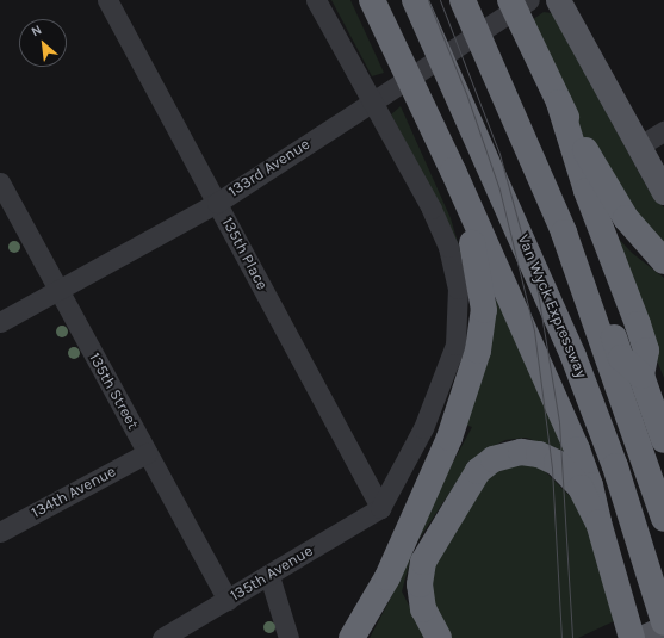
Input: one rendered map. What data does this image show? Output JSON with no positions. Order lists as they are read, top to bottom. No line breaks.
{"streets":{"highway":["Van Wyck Expressway"],"street":["133rd Avenue","135th Place","135th Street","134th Avenue","135th Avenue"]},"crossings":[["133rd Avenue","135th Place"],["133rd Avenue","135th Street"],["135th Place","135th Avenue"],["135th Street","134th Avenue"],["135th Street","135th Avenue"]],"north":"top left"}
